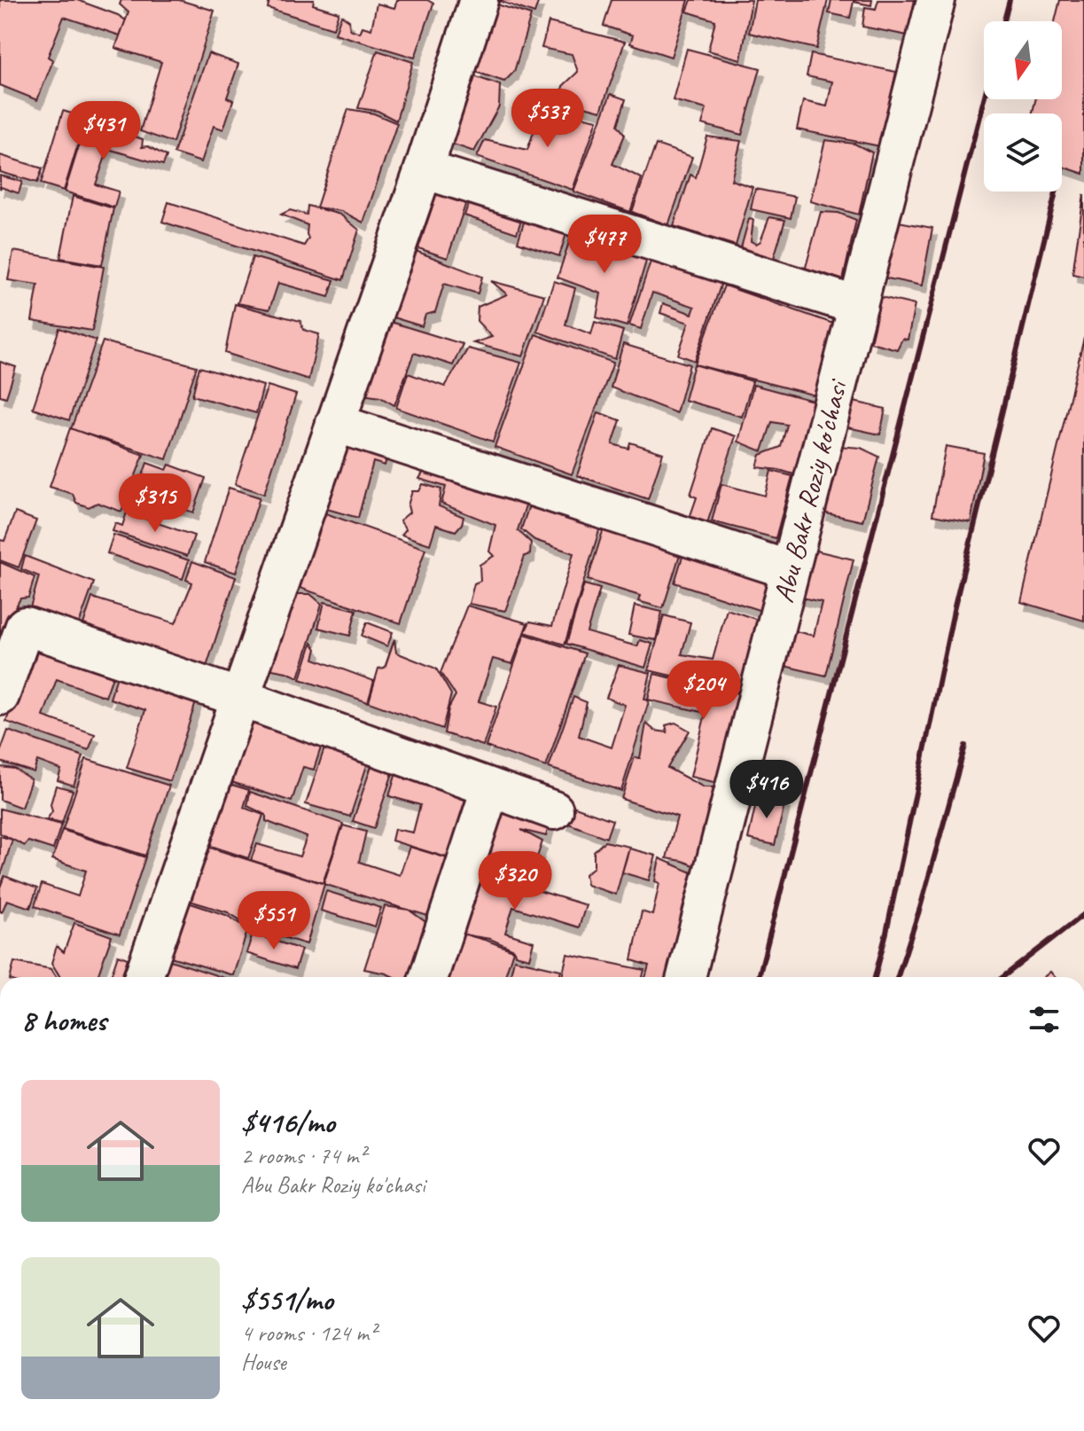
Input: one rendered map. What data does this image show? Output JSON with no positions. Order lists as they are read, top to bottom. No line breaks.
{"streets":{"street":["Abu Bakr Roziy ko'chasi"]},"north":"bottom","page":{"price":["$537","$431","$477","$315","$204","$416","$320","$551"],"heading":"8 homes","list":[{"name":"$416/mo","note":"2 rooms · 74 m² · Abu Bakr Roziy ko'chasi"},{"name":"$551/mo","note":"4 rooms · 124 m² · House"}]}}
